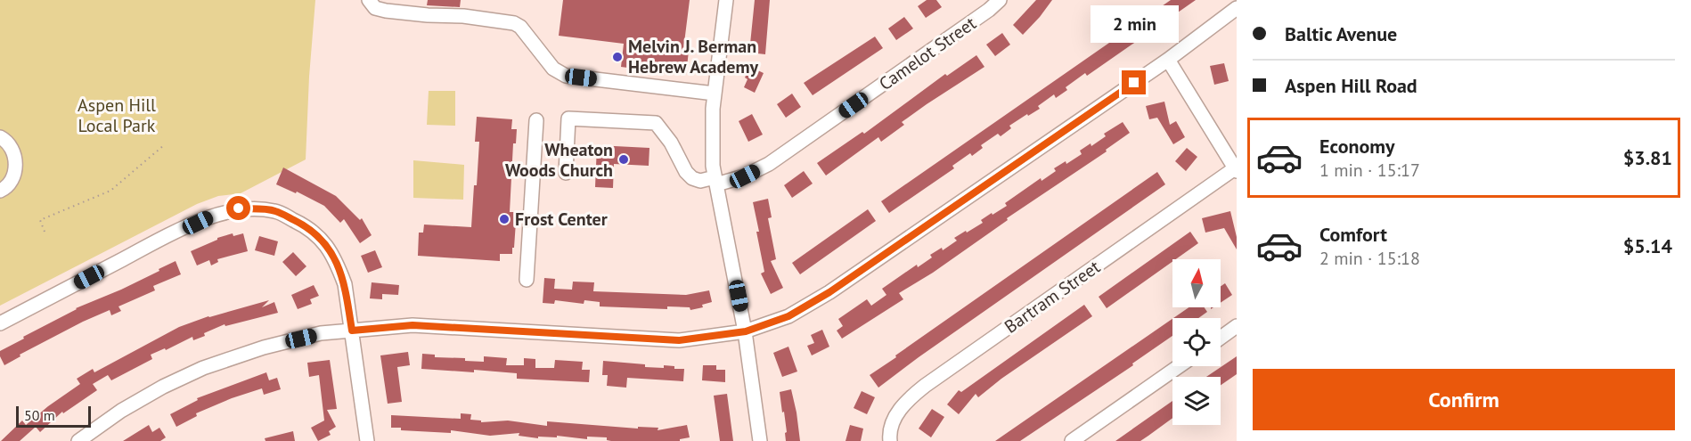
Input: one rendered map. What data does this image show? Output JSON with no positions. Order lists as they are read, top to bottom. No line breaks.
{"streets":{"street":["Camelot Street","Bartram Street"]},"parks":["Aspen Hill Local Park"],"places":["Melvin J. Berman Hebrew Academy","Wheaton Woods Church","Frost Center"],"scale_bar":"50 m","north":"top","page":{"banner":["Baltic Avenue","Aspen Hill Road"],"bubble":"2 min","list":[{"name":"Economy","note":"1 min · 15:17","value":"$3.81"},{"name":"Comfort","note":"2 min · 15:18","value":"$5.14"}],"buttons":"Confirm","scale":"50 m"}}
